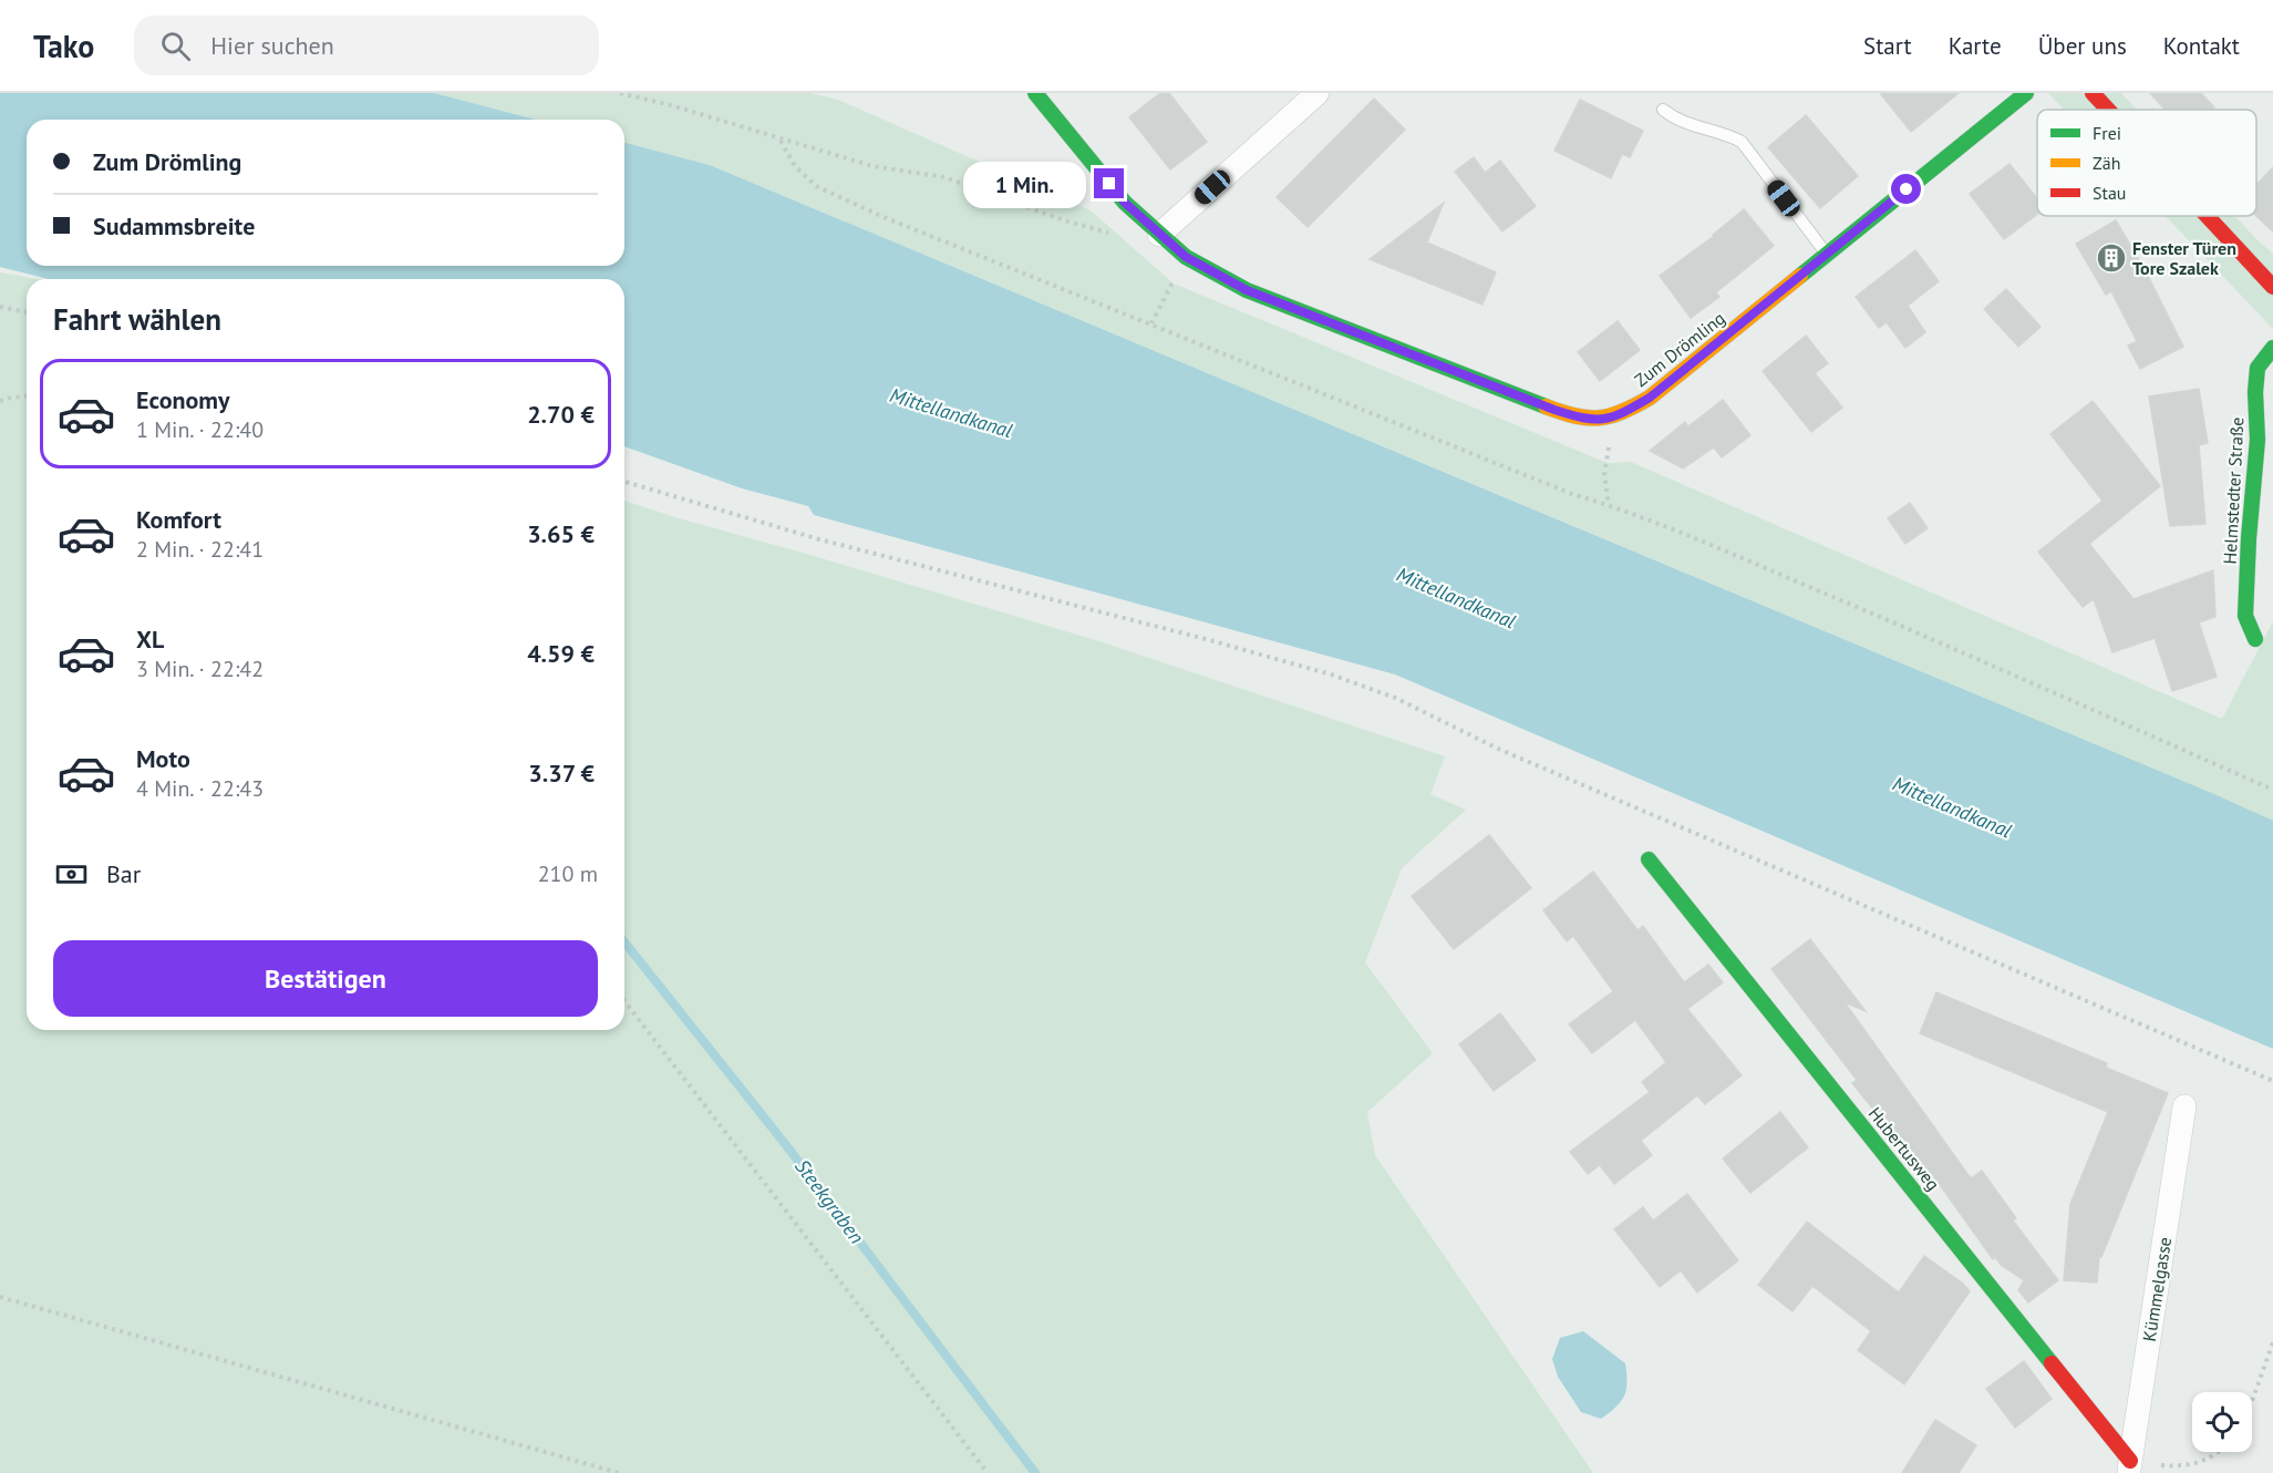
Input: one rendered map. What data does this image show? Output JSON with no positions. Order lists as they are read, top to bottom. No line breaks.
{"streets":{"street":["Zum Drömling","Helmstedter Straße","Hubertusweg","Kümmelgasse"]},"crossings":[["Hubertusweg","Kümmelgasse"]],"water":["Mittellandkanal","Steekgraben"],"places":{"building":["Fenster Türen Tore Szalek"]},"legend":["Frei","Zäh","Stau"],"page":{"header":"Tako","search":"Hier suchen","nav":["Start","Karte","Über uns","Kontakt"],"banner":["Zum Drömling","Sudammsbreite"],"bubble":"1 Min.","heading":"Fahrt wählen","list":[{"name":"Economy","note":"1 Min. · 22:40","value":"2.70 €"},{"name":"Komfort","note":"2 Min. · 22:41","value":"3.65 €"},{"name":"XL","note":"3 Min. · 22:42","value":"4.59 €"},{"name":"Moto","note":"4 Min. · 22:43","value":"3.37 €"}],"pay":["Bar","210 m"],"buttons":"Bestätigen"}}
